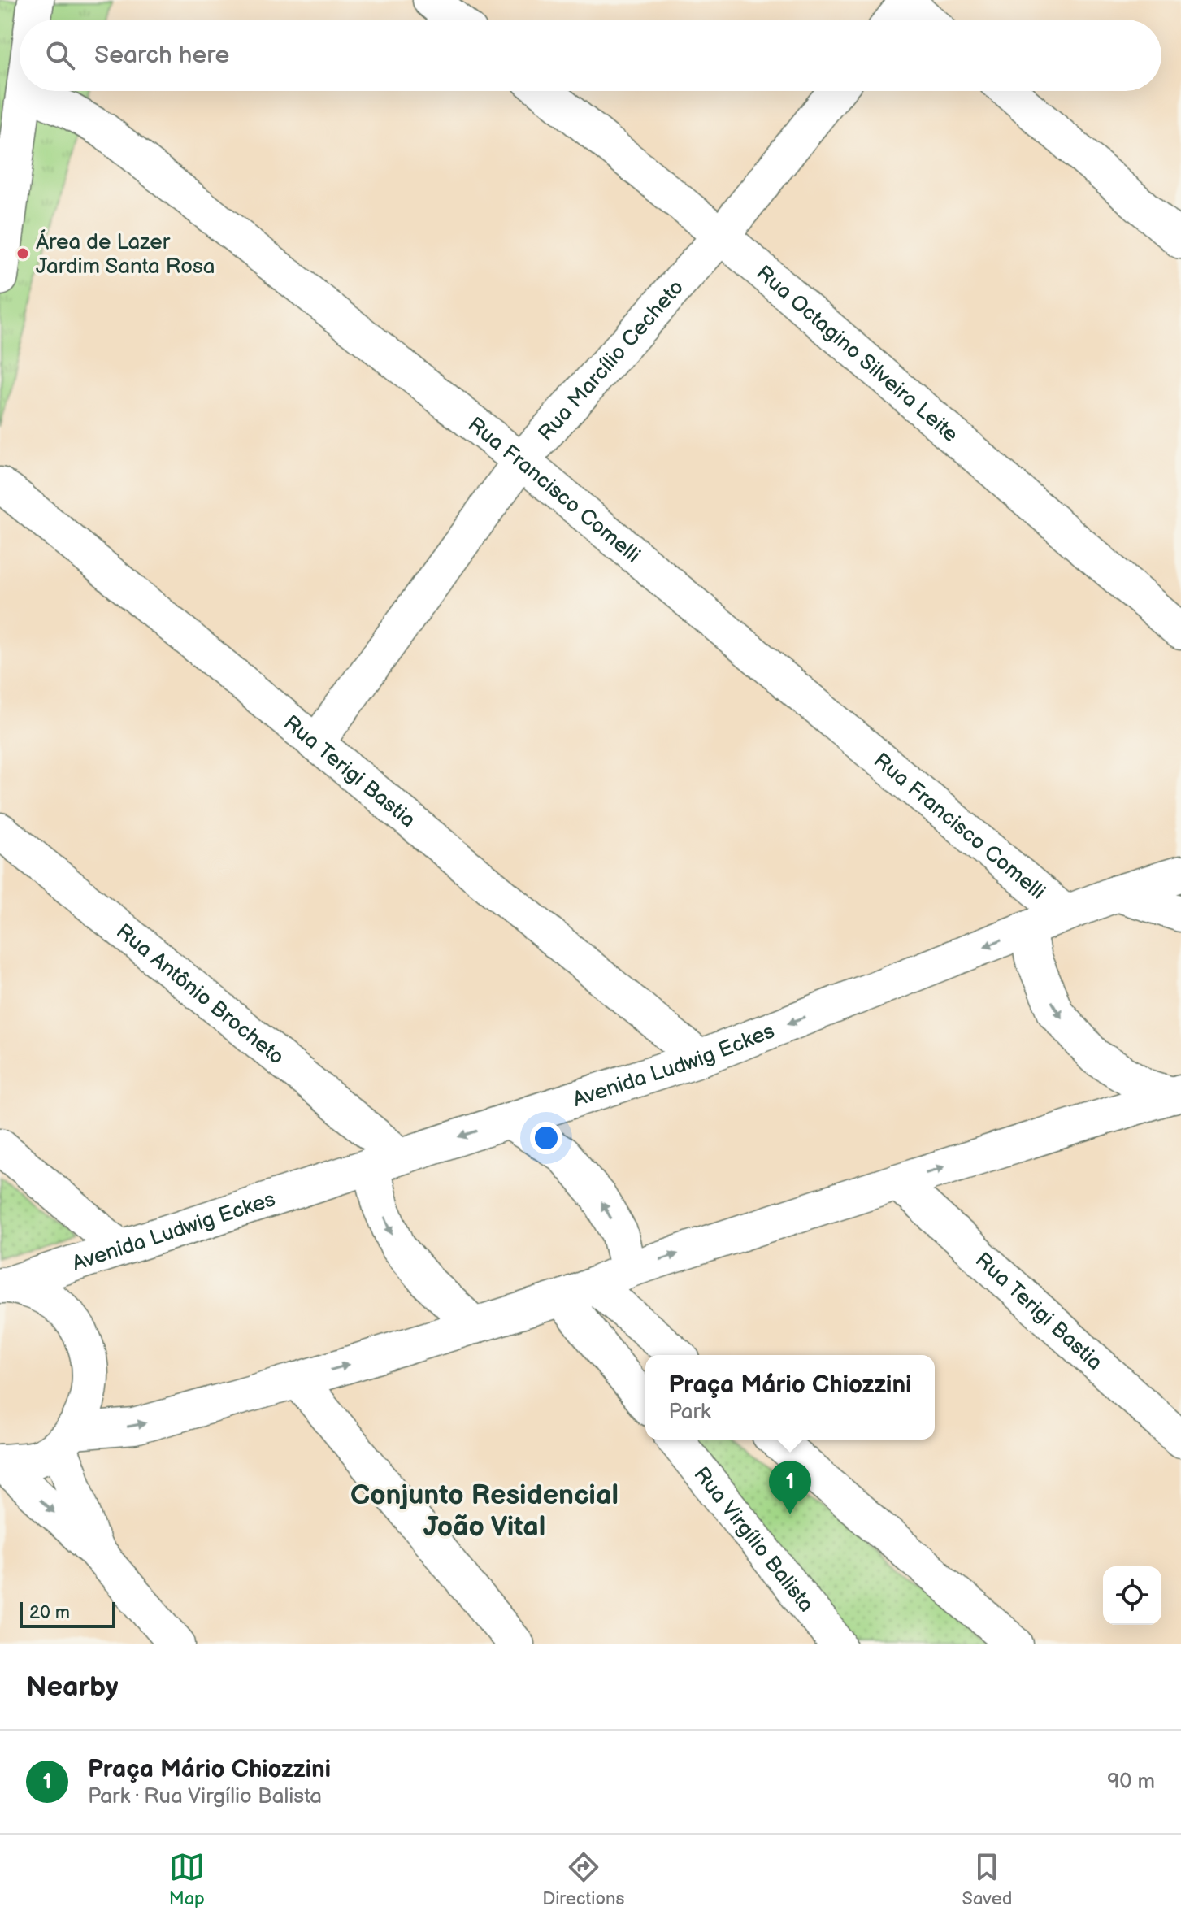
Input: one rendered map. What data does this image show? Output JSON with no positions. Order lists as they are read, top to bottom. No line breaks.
{"streets":{"street":["Rua Octagino Silveira Leite","Rua Marcílio Cecheto","Rua Francisco Comelli","Rua Terigi Bastia","Rua Antônio Brocheto","Avenida Ludwig Eckes","Rua Virgílio Balista"]},"crossings":[["Rua Octagino Silveira Leite","Rua Marcílio Cecheto"],["Rua Marcílio Cecheto","Rua Francisco Comelli"],["Rua Marcílio Cecheto","Rua Terigi Bastia"],["Rua Francisco Comelli","Avenida Ludwig Eckes"],["Rua Terigi Bastia","Avenida Ludwig Eckes"],["Rua Antônio Brocheto","Avenida Ludwig Eckes"]],"districts":["Conjunto Residencial João Vital"],"places":["Área de Lazer Jardim Santa Rosa"],"scale_bar":"20 m","page":{"search":"Search here","popup":["Praça Mário Chiozzini","Park"],"pins":"1","scale":"20 m","heading":"Nearby","list":[{"mark":"1","name":"Praça Mário Chiozzini","note":"Park · Rua Virgílio Balista","value":"90 m"}],"nav":["Map","Directions","Saved"]}}
